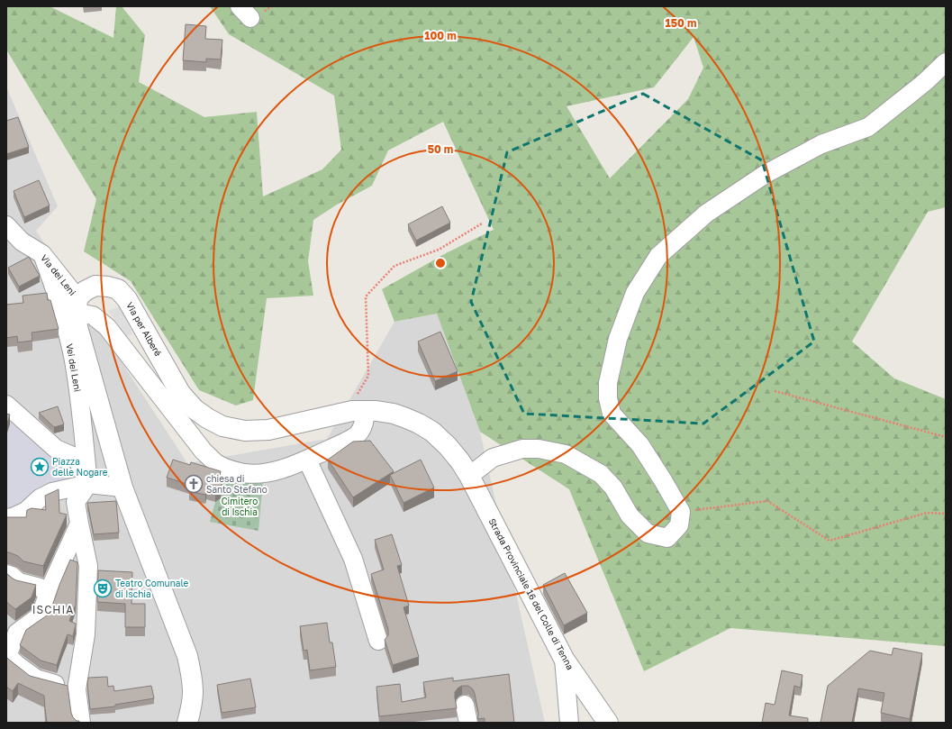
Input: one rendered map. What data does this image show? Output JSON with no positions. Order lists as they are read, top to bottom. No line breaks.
{"streets":{"street":["Via dei Leni","Via per Alberé","Vei dei Leni","Strada Provinciale 16 del Colle di Tenna"]},"crossings":[["Via dei Leni","Via per Alberé"],["Via dei Leni","Vei dei Leni"],["Via per Alberé","Strada Provinciale 16 del Colle di Tenna"]],"districts":["ISCHIA"],"parks":["Cimitero di Ischia"],"places":{"place":["Piazza delle Nogare"],"church":["chiesa di Santo Stefano"],"theatre":["Teatro Comunale di Ischia"]},"rings":["150 m","100 m","50 m"]}
